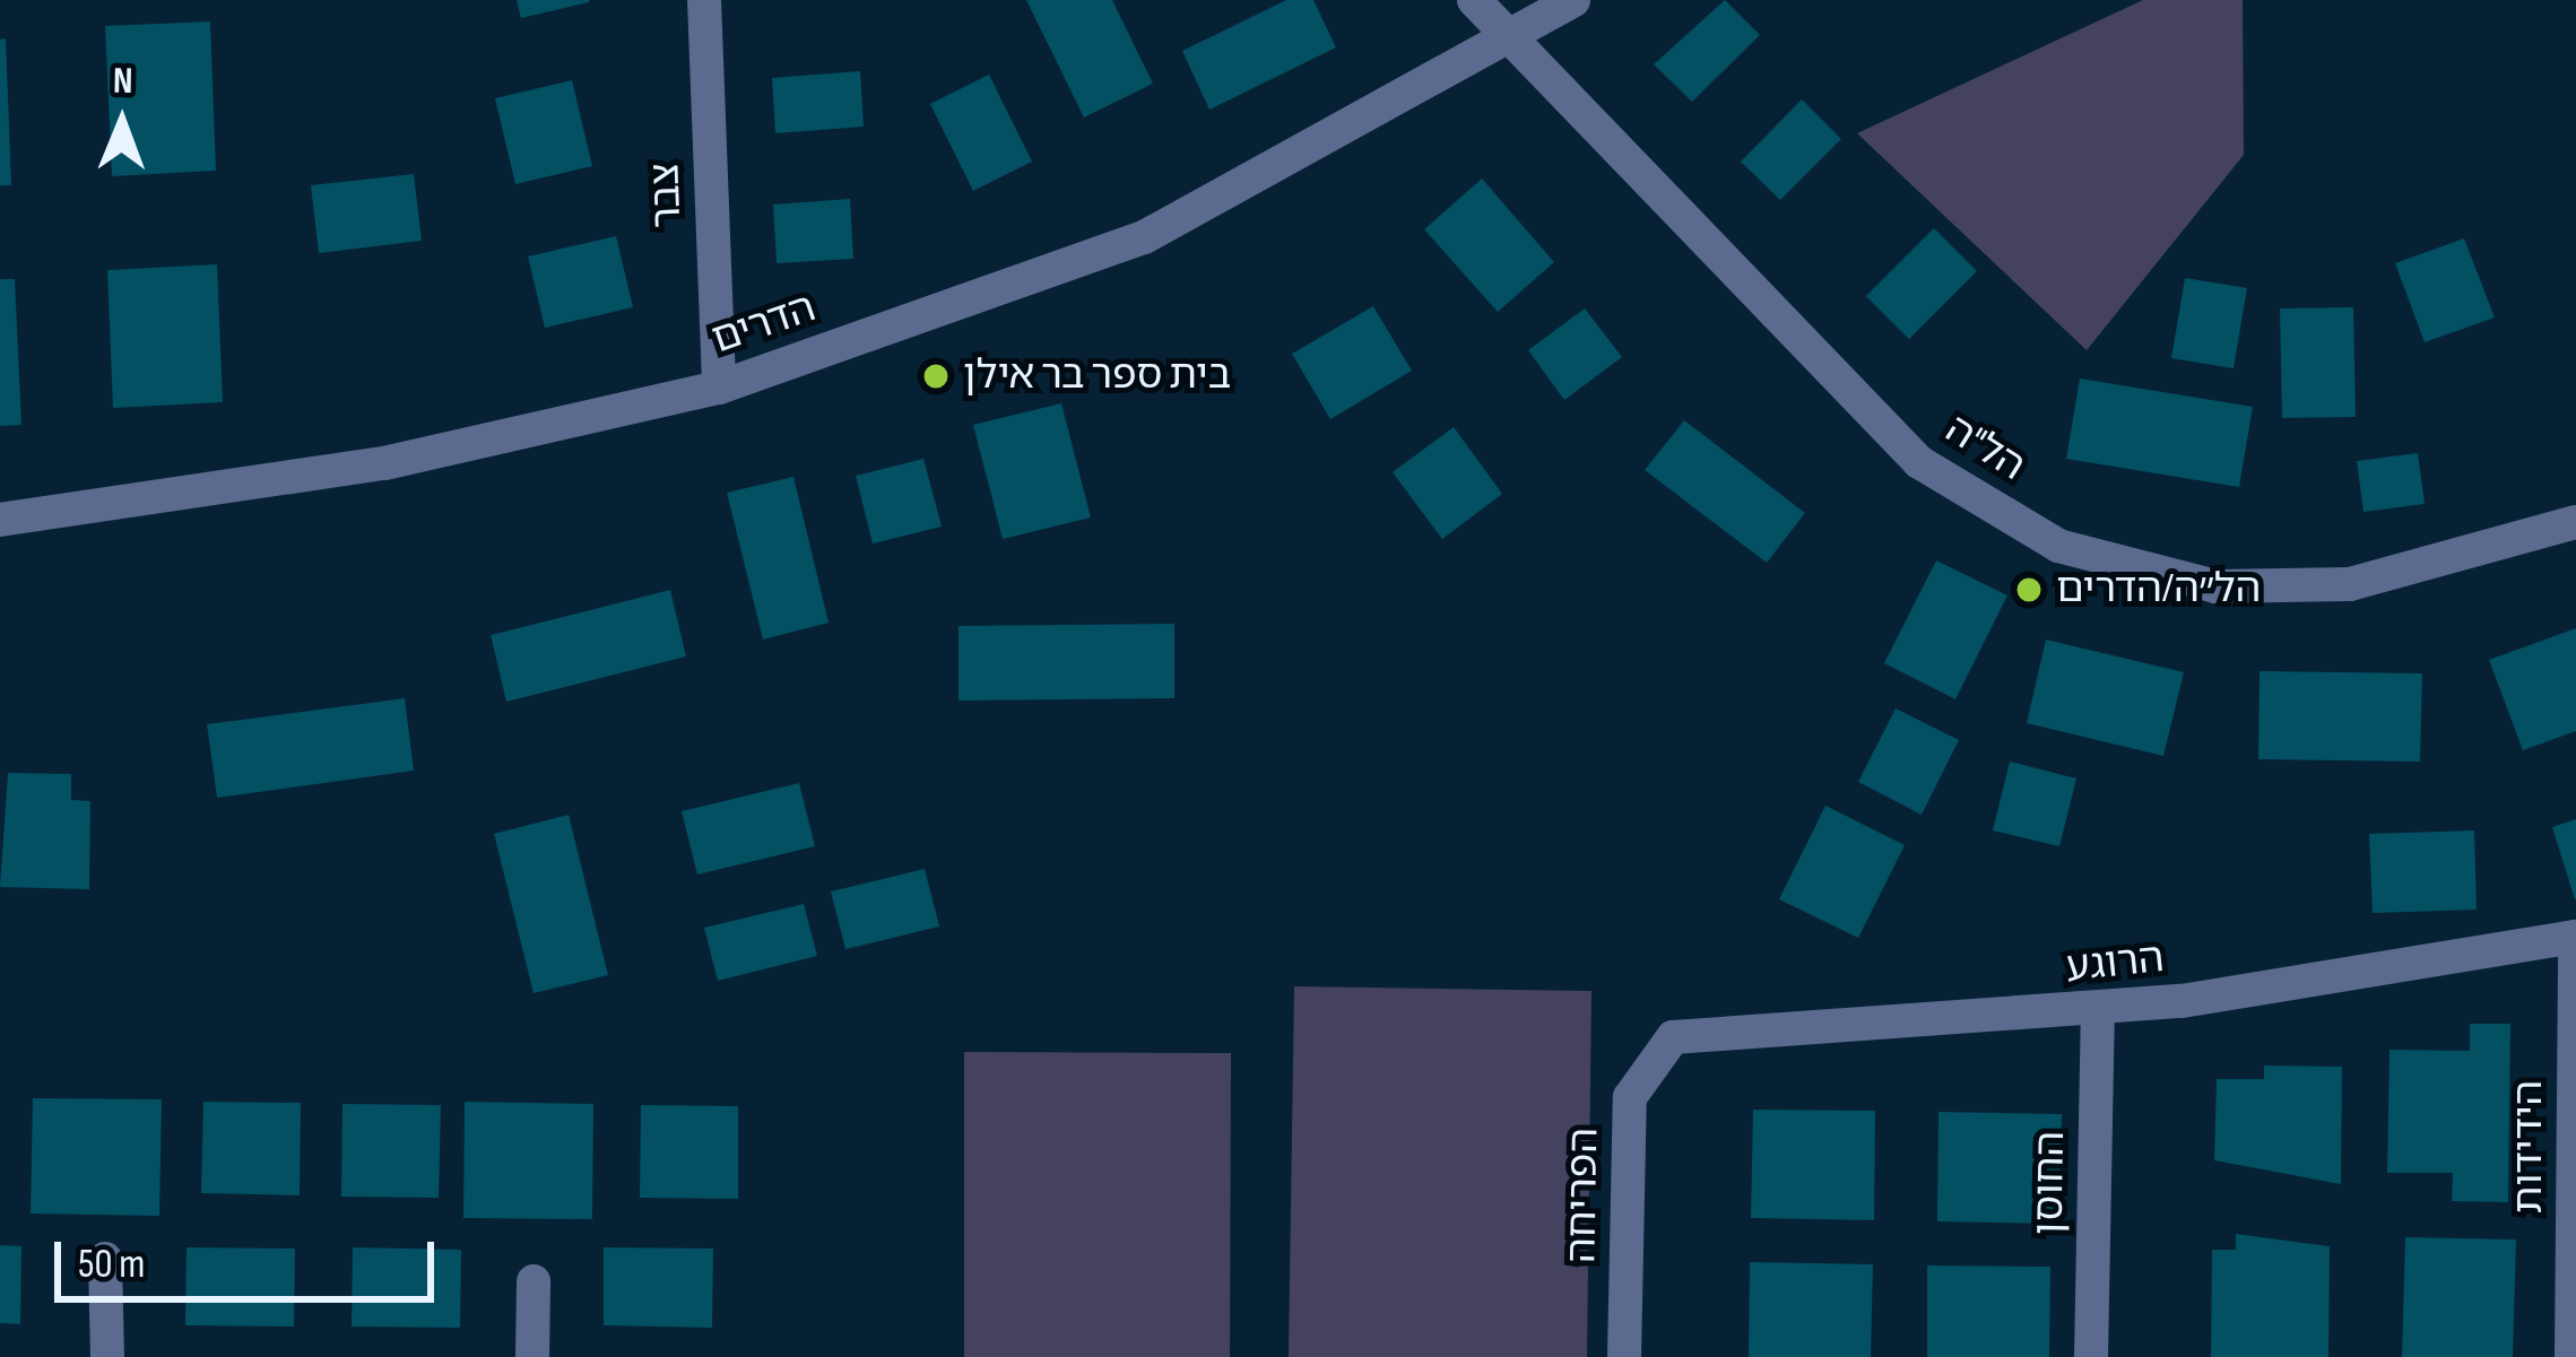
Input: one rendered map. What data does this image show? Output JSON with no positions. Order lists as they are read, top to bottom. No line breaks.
{"streets":{"street":["צבר","הדרים","הל\"ה","הרוגע","הידידות","החוסן","הפריחה"]},"crossings":[["צבר","הדרים"],["הדרים","הל\"ה"],["הרוגע","הידידות"],["הרוגע","החוסן"],["הרוגע","הפריחה"]],"places":["בית ספר בר אילן","הל״ה/הדרים"],"scale_bar":"50 m","north":"top"}
